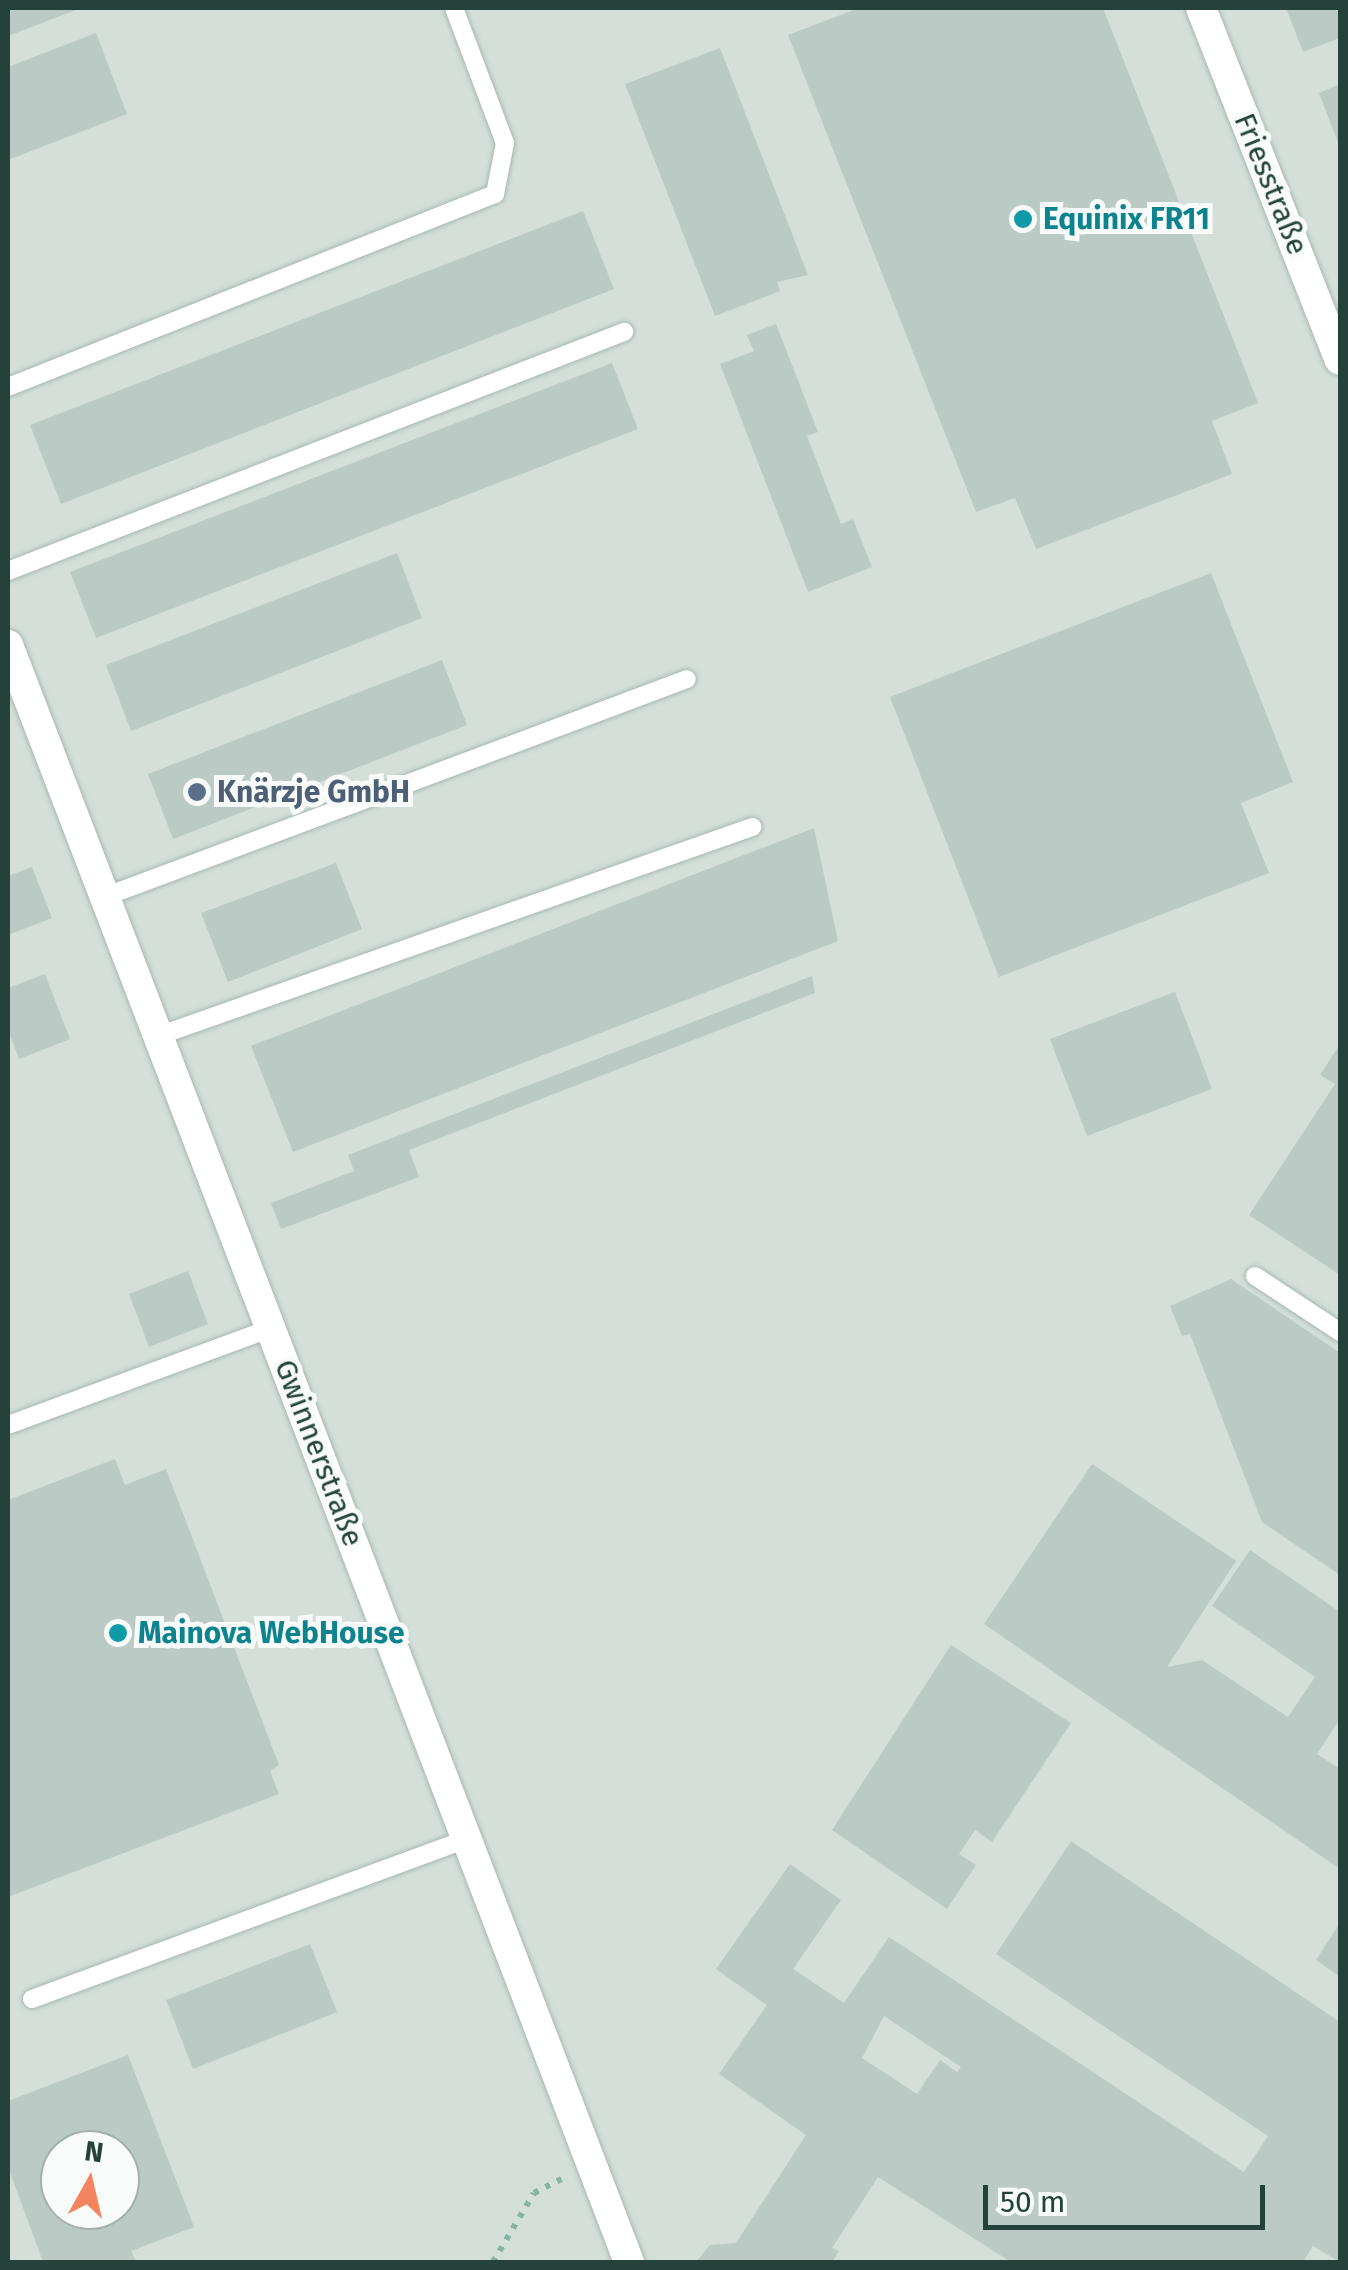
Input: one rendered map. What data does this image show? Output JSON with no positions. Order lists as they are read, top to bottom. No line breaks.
{"streets":{"street":["Friesstraße","Gwinnerstraße"]},"places":["Equinix FR11","Knärzje GmbH","Mainova WebHouse"],"scale_bar":"50 m","north":"top"}
